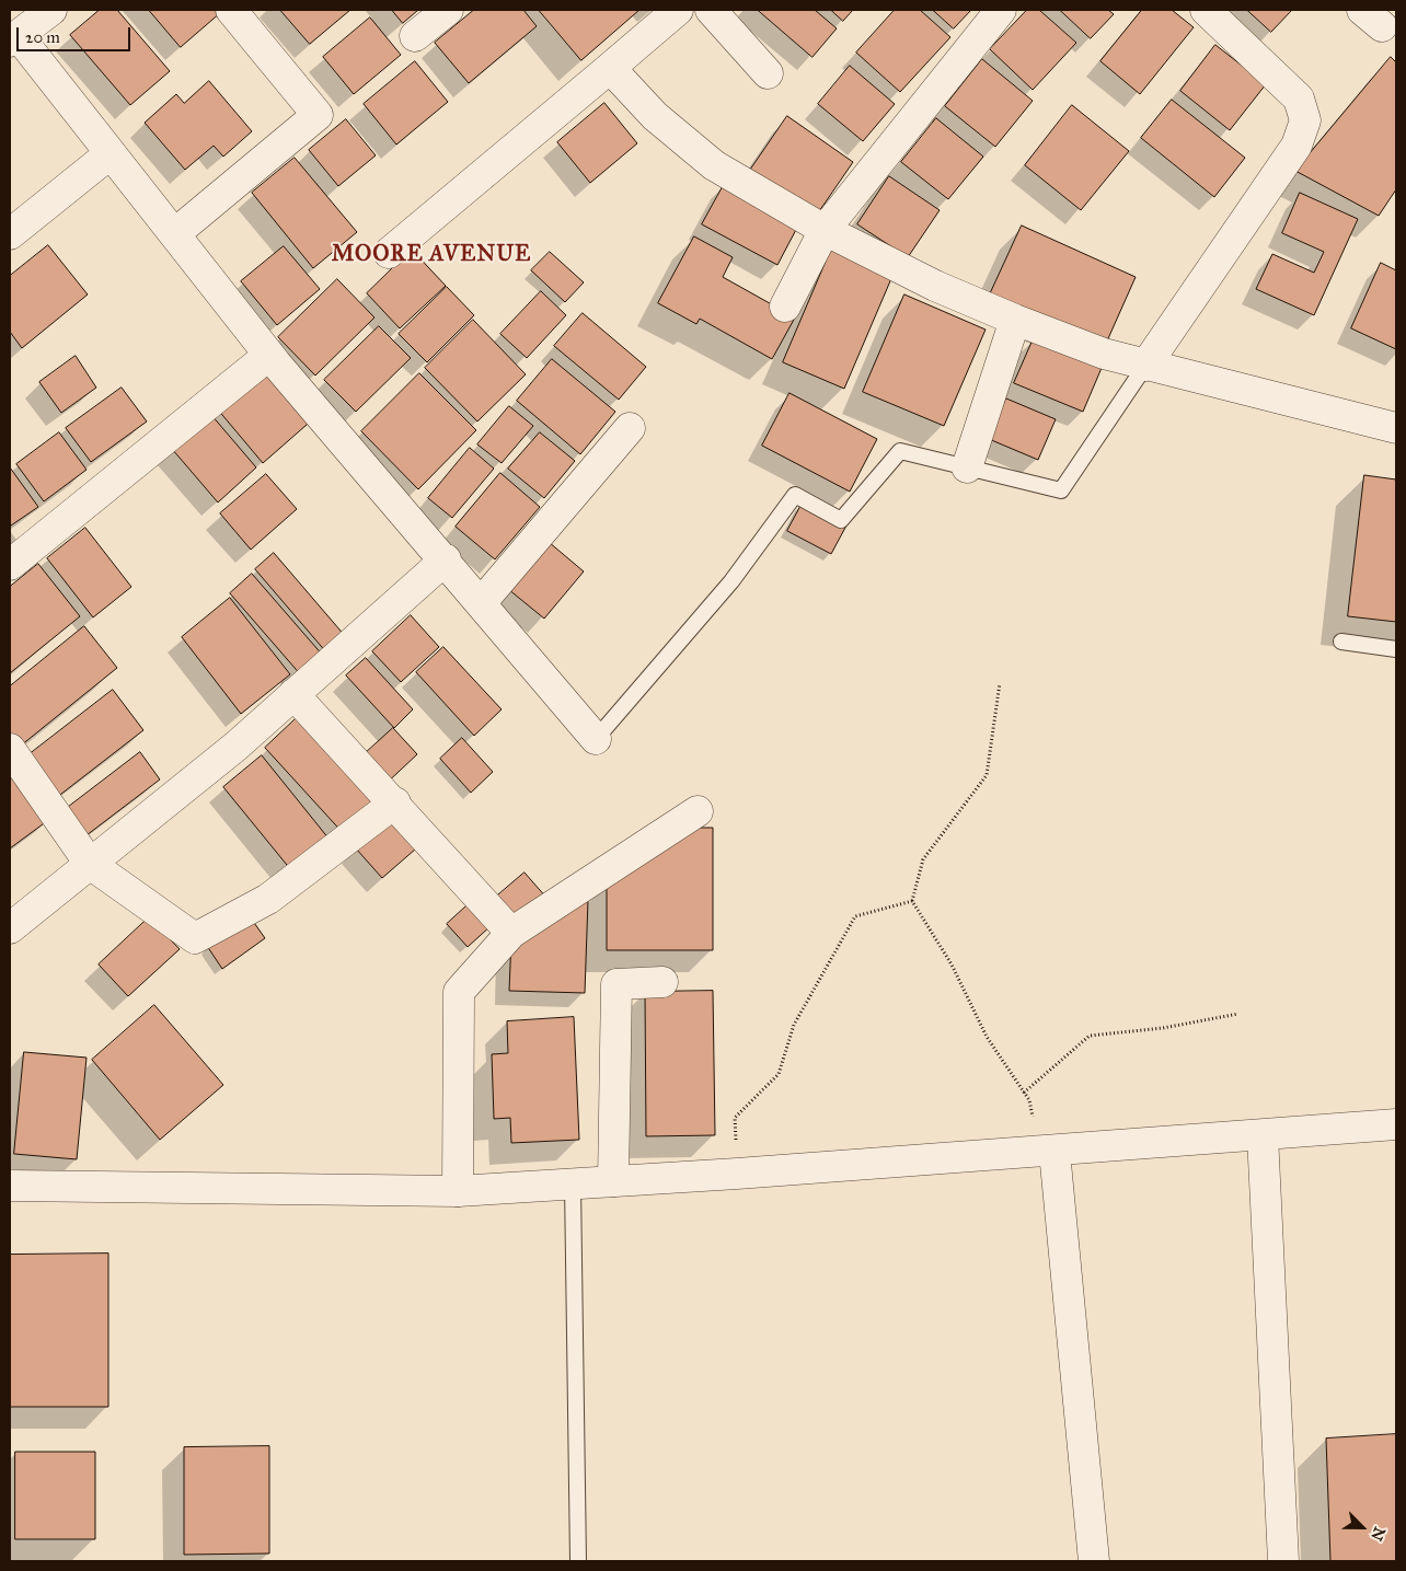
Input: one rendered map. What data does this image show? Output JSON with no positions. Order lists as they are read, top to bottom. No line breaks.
{"districts":["MOORE AVENUE"],"scale_bar":"20 m","north":"bottom right"}
